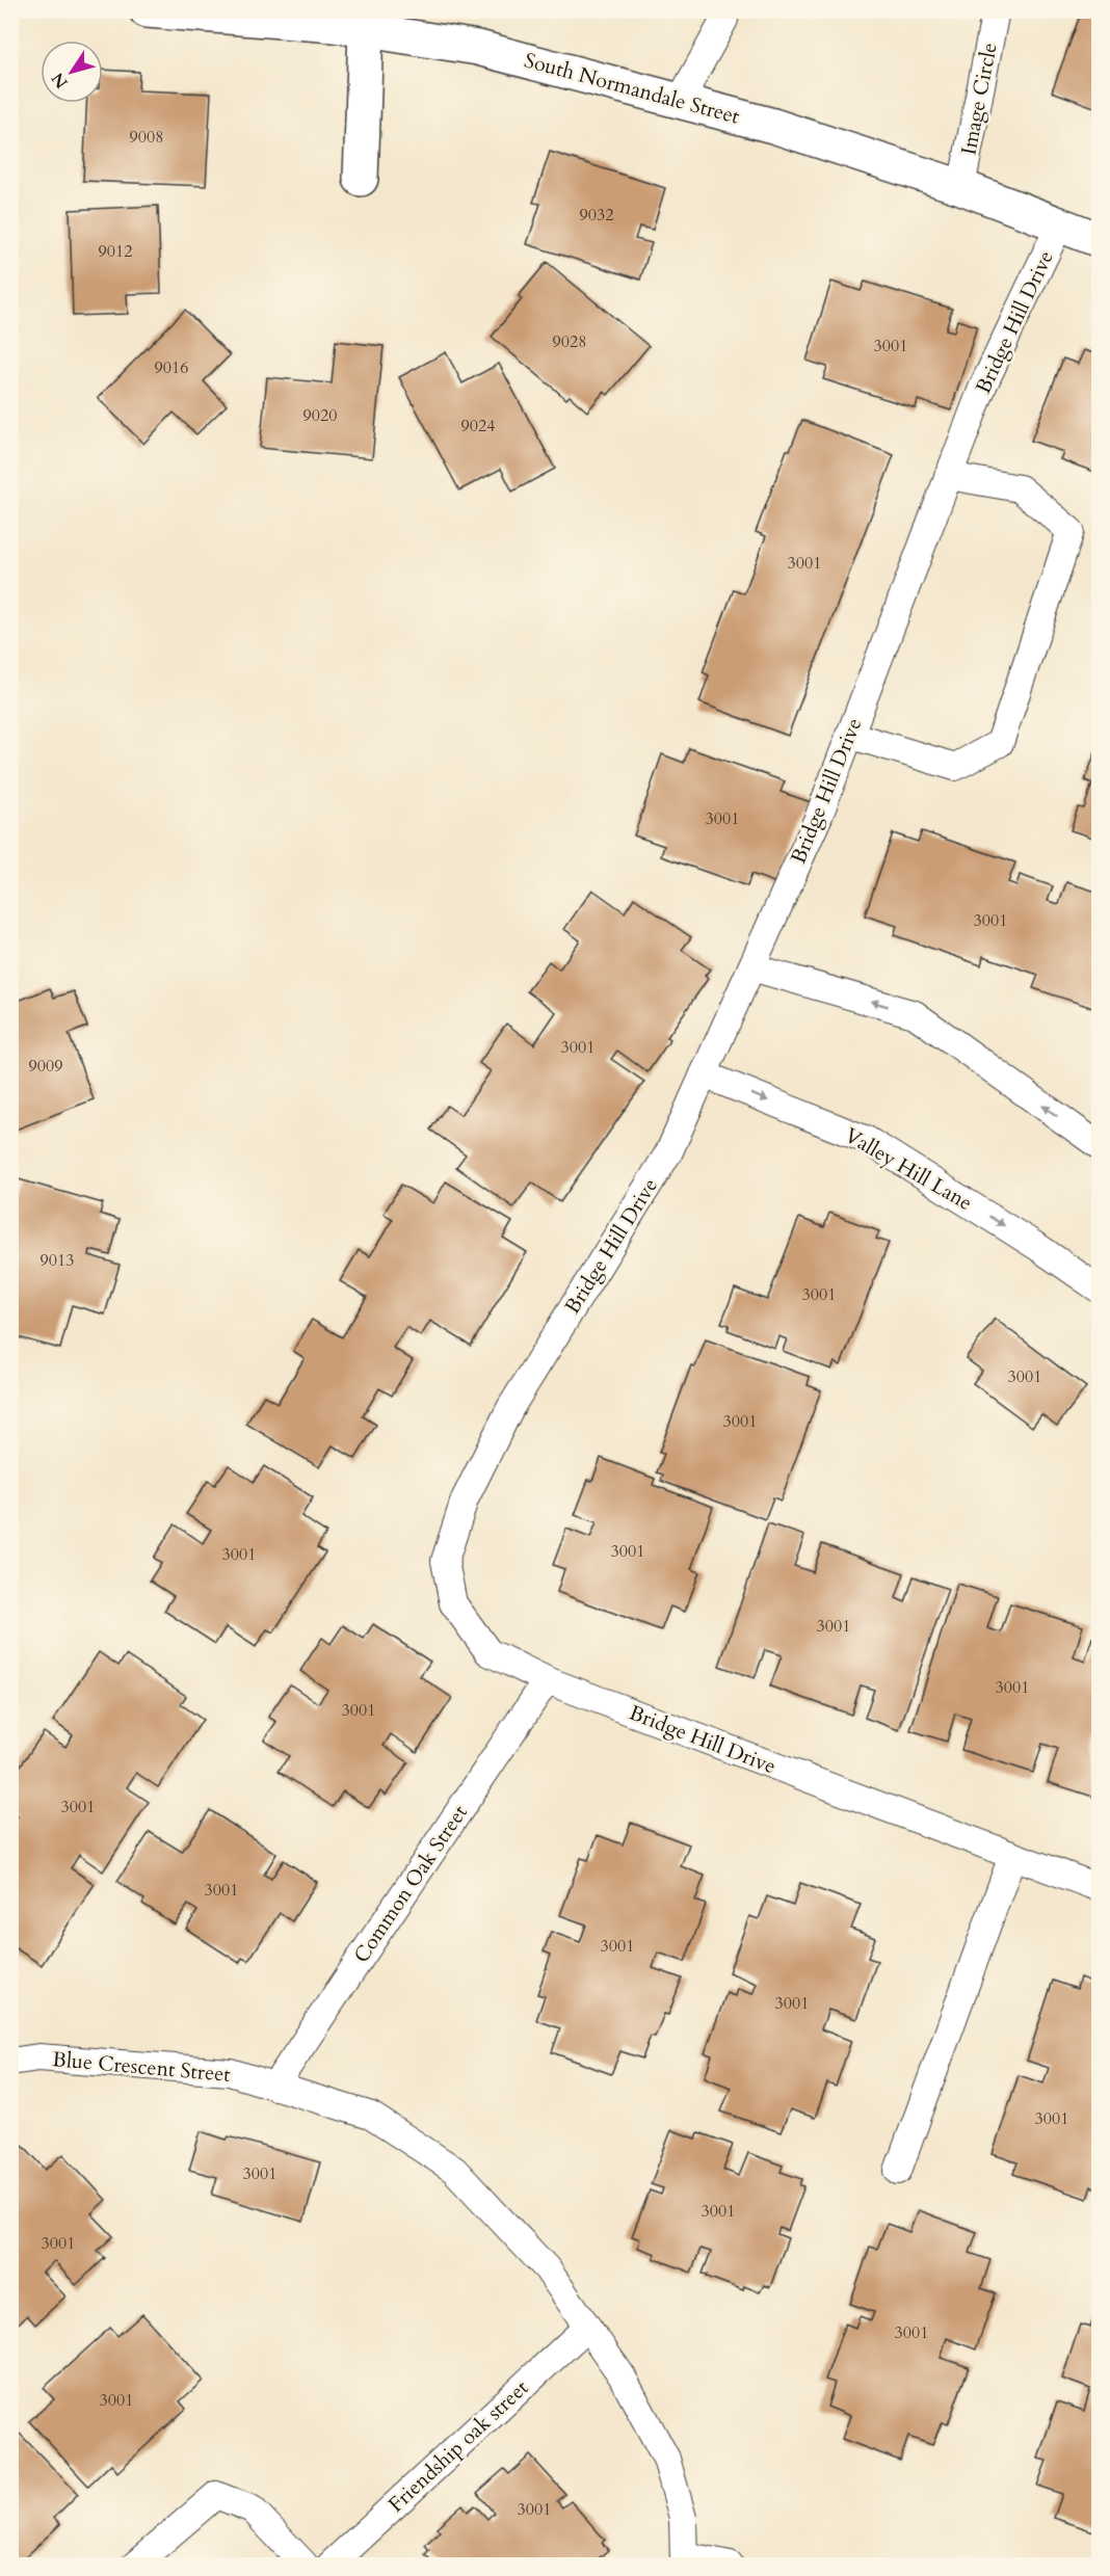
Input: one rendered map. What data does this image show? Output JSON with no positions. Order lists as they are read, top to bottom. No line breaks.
{"streets":{"street":["South Normandale Street"],"lane":["Image Circle","Bridge Hill Drive","Valley Hill Lane","Common Oak Street","Blue Crescent Street","Friendship oak street"]},"crossings":[["South Normandale Street","Image Circle"],["South Normandale Street","Bridge Hill Drive"],["Bridge Hill Drive","Valley Hill Lane"],["Bridge Hill Drive","Common Oak Street"],["Common Oak Street","Blue Crescent Street"],["Blue Crescent Street","Friendship oak street"]],"house_numbers":["9008","9032","9012","9028","3001","9016","9020","9024","3001","3001","3001","3001","9009","9013","3001","3001","3001","3001","3001","3001","3001","3001","3001","3001","3001","3001","3001","3001","3001","3001","3001","3001","3001"],"north":"bottom left"}
